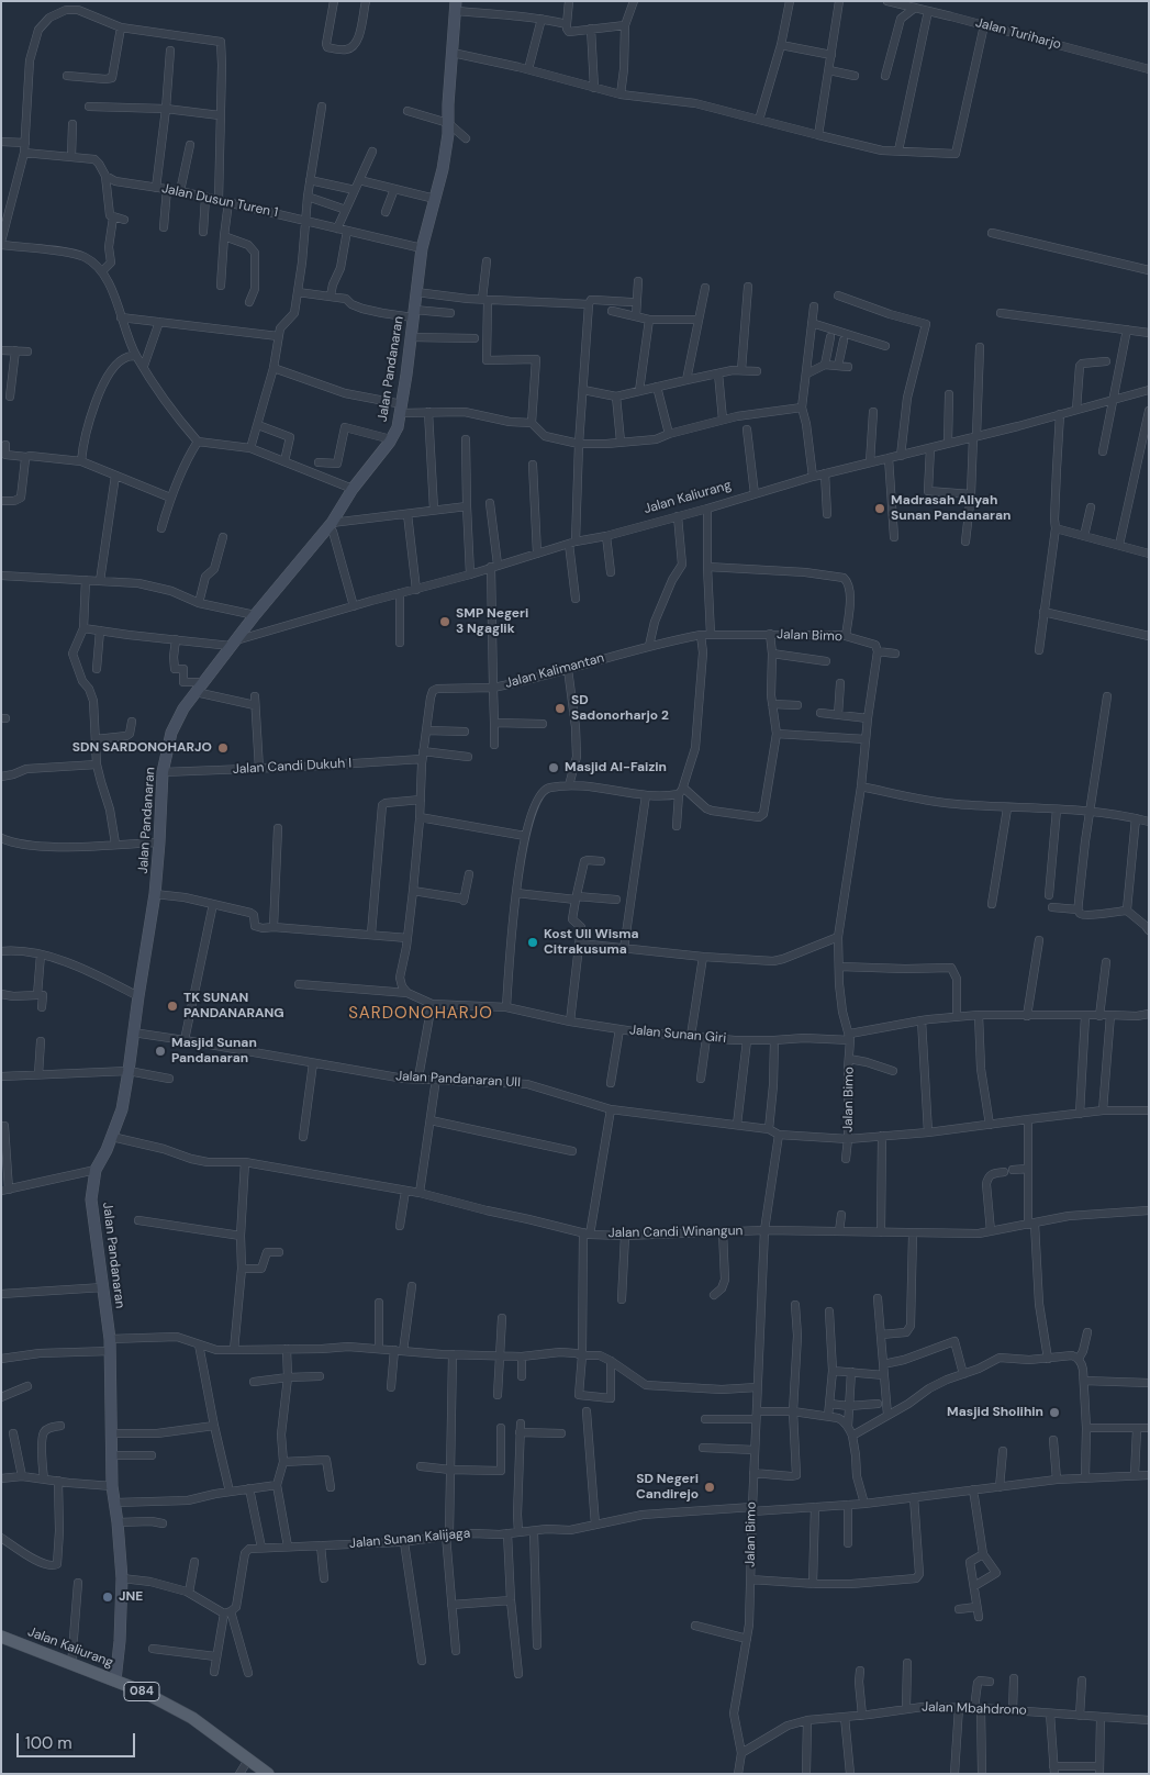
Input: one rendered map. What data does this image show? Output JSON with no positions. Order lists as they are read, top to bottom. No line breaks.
{"streets":{"main road":["Jalan Pandanaran","Jalan Kaliurang","084"],"street":["Jalan Turiharjo","Jalan Dusun Turen 1","Jalan Bimo","Jalan Kalimantan","Jalan Candi Dukuh I","Jalan Sunan Giri","Jalan Pandanaran UII","Jalan Candi Winangun","Jalan Sunan Kalijaga","Jalan Mbahdrono"]},"crossings":[["Jalan Dusun Turen 1","Jalan Pandanaran"],["Jalan Pandanaran","Jalan Kaliurang"],["Jalan Pandanaran","Jalan Candi Dukuh I"],["Jalan Pandanaran","Jalan Pandanaran UII"],["Jalan Pandanaran","Jalan Candi Winangun"],["Jalan Kaliurang","Jalan Kalimantan"],["Jalan Bimo","Jalan Kalimantan"],["Jalan Bimo","Jalan Sunan Giri"],["Jalan Bimo","Jalan Pandanaran UII"],["Jalan Bimo","Jalan Candi Winangun"],["Jalan Bimo","Jalan Sunan Kalijaga"],["Jalan Bimo","Jalan Mbahdrono"]],"districts":["SARDONOHARJO"],"places":["Madrasah Aliyah Sunan Pandanaran","SMP Negeri 3 Ngaglik","SD Sadonorharjo 2","SDN SARDONOHARJO","Masjid Al-Faizin","Kost UII Wisma Citrakusuma","TK SUNAN PANDANARANG","Masjid Sunan Pandanaran","Masjid Sholihin","SD Negeri Candirejo","JNE"],"scale_bar":"100 m"}
